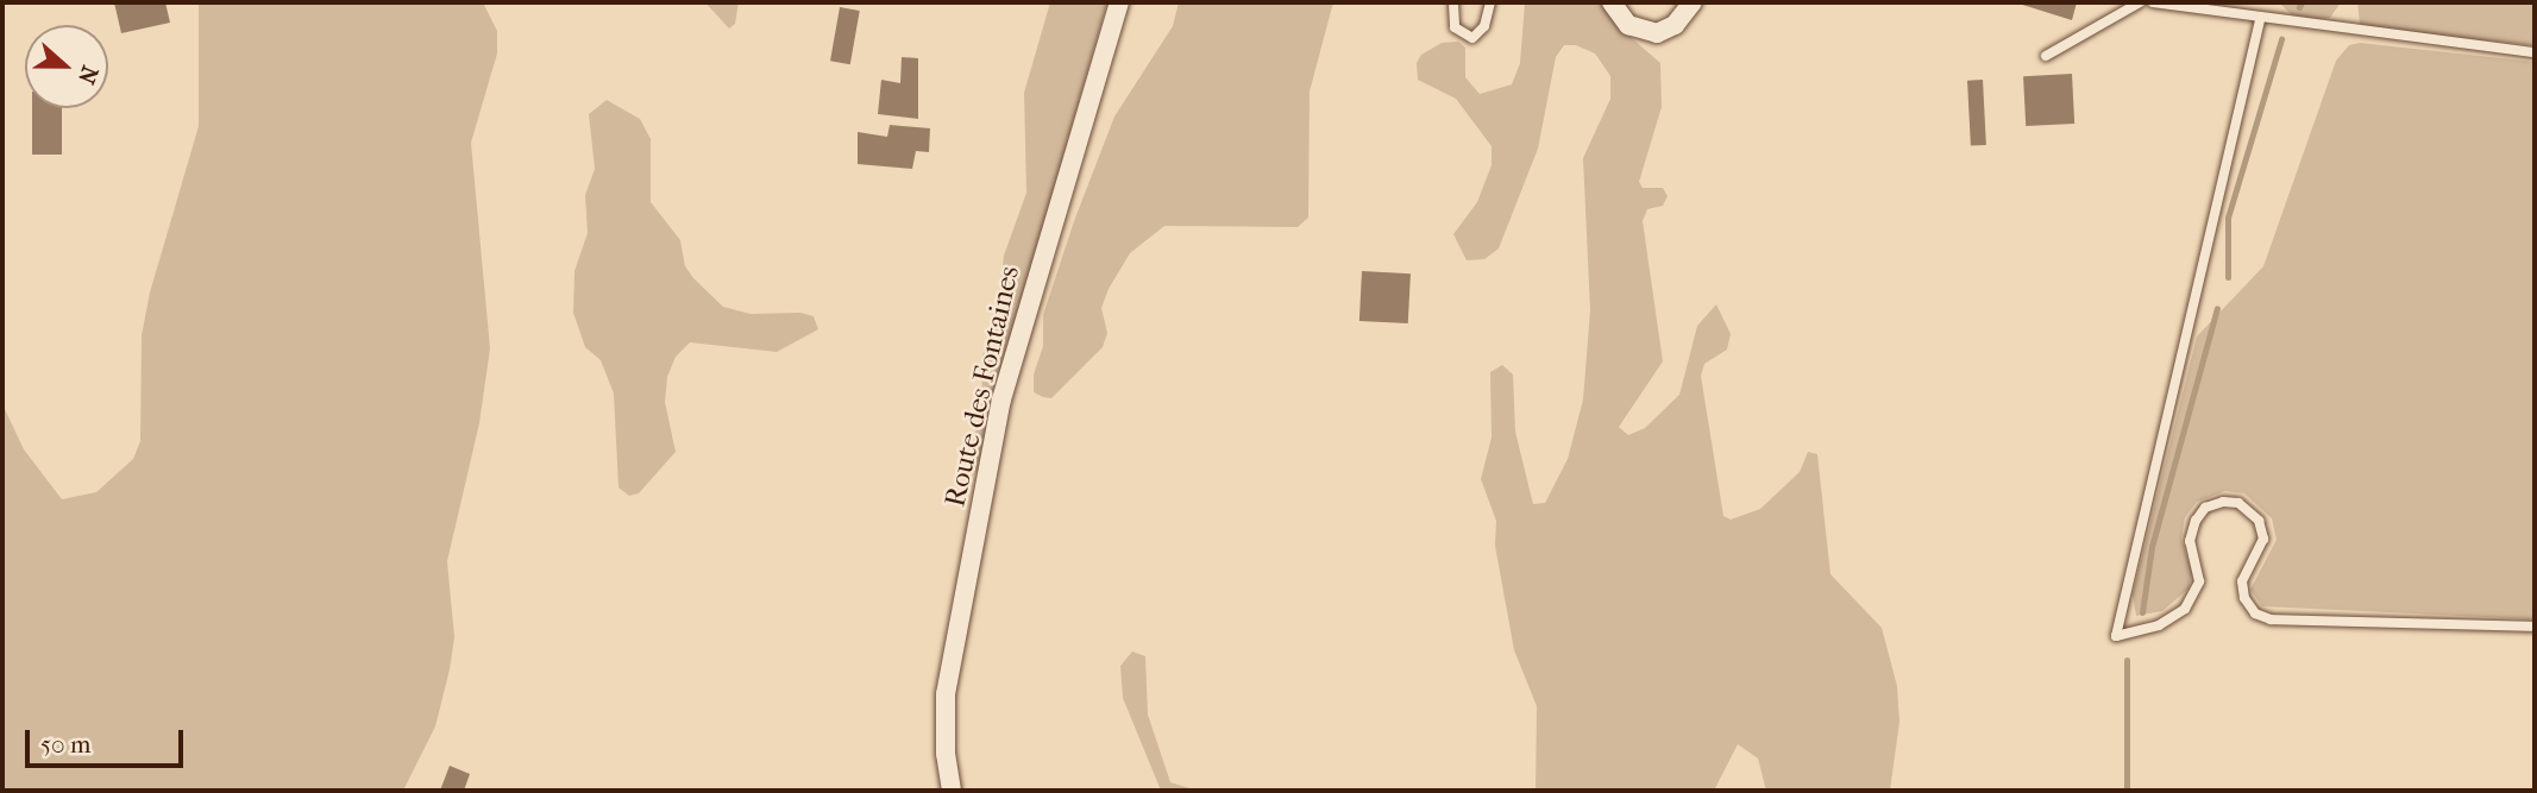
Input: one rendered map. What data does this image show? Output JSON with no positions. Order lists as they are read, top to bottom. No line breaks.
{"streets":{"street":["Route des Fontaines"]},"scale_bar":"50 m","north":"right"}
